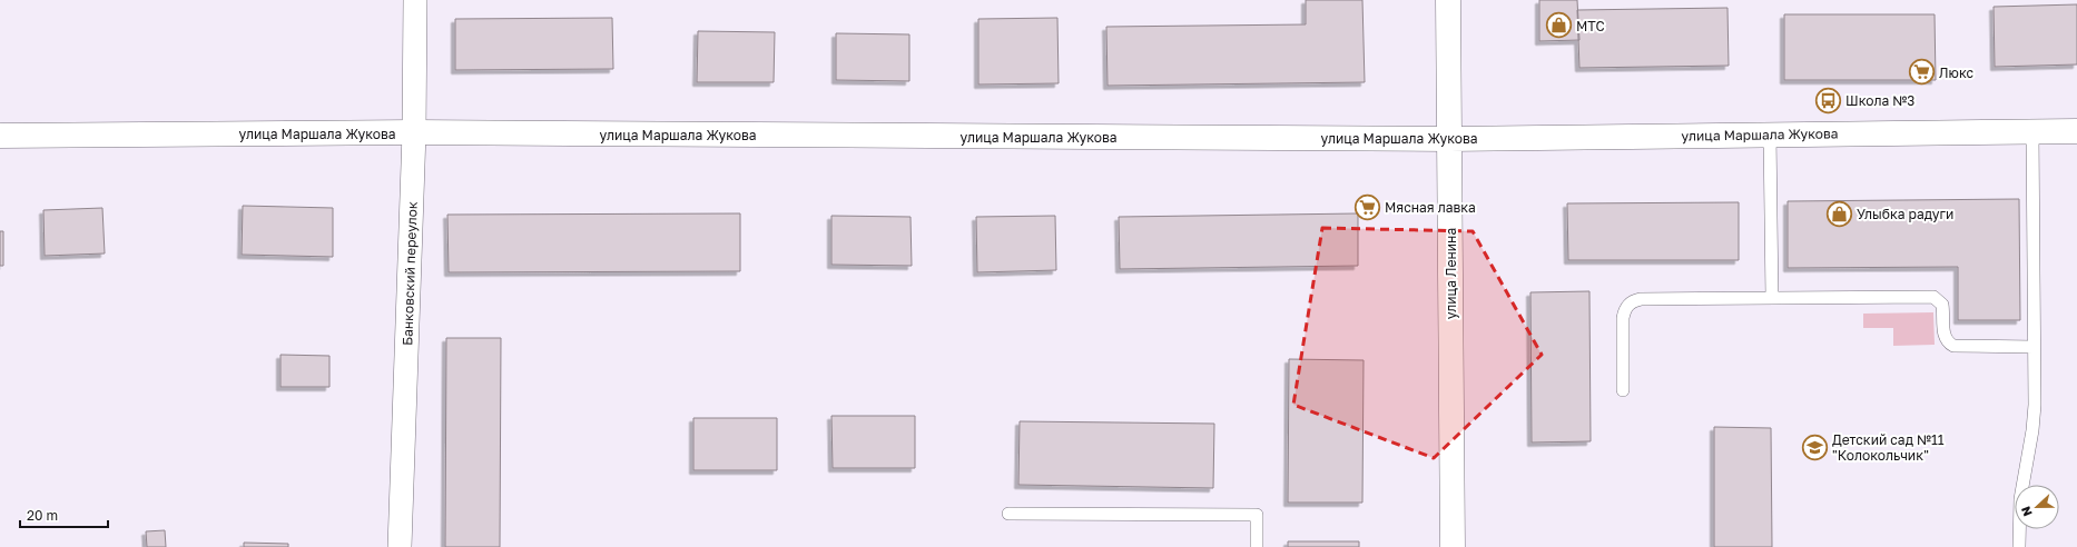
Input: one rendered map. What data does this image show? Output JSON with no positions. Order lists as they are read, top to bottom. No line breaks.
{"streets":{"street":["улица Маршала Жукова","Банковский переулок","улица Ленина"]},"crossings":[["улица Маршала Жукова","Банковский переулок"],["улица Маршала Жукова","улица Ленина"]],"places":{"shop":["МТС","Улыбка радуги"],"supermarket":["Люкс","Мясная лавка"],"bus stop":["Школа №3"],"school or university":["Детский сад №11 \"Колокольчик\""]},"scale_bar":"20 m","north":"left"}
